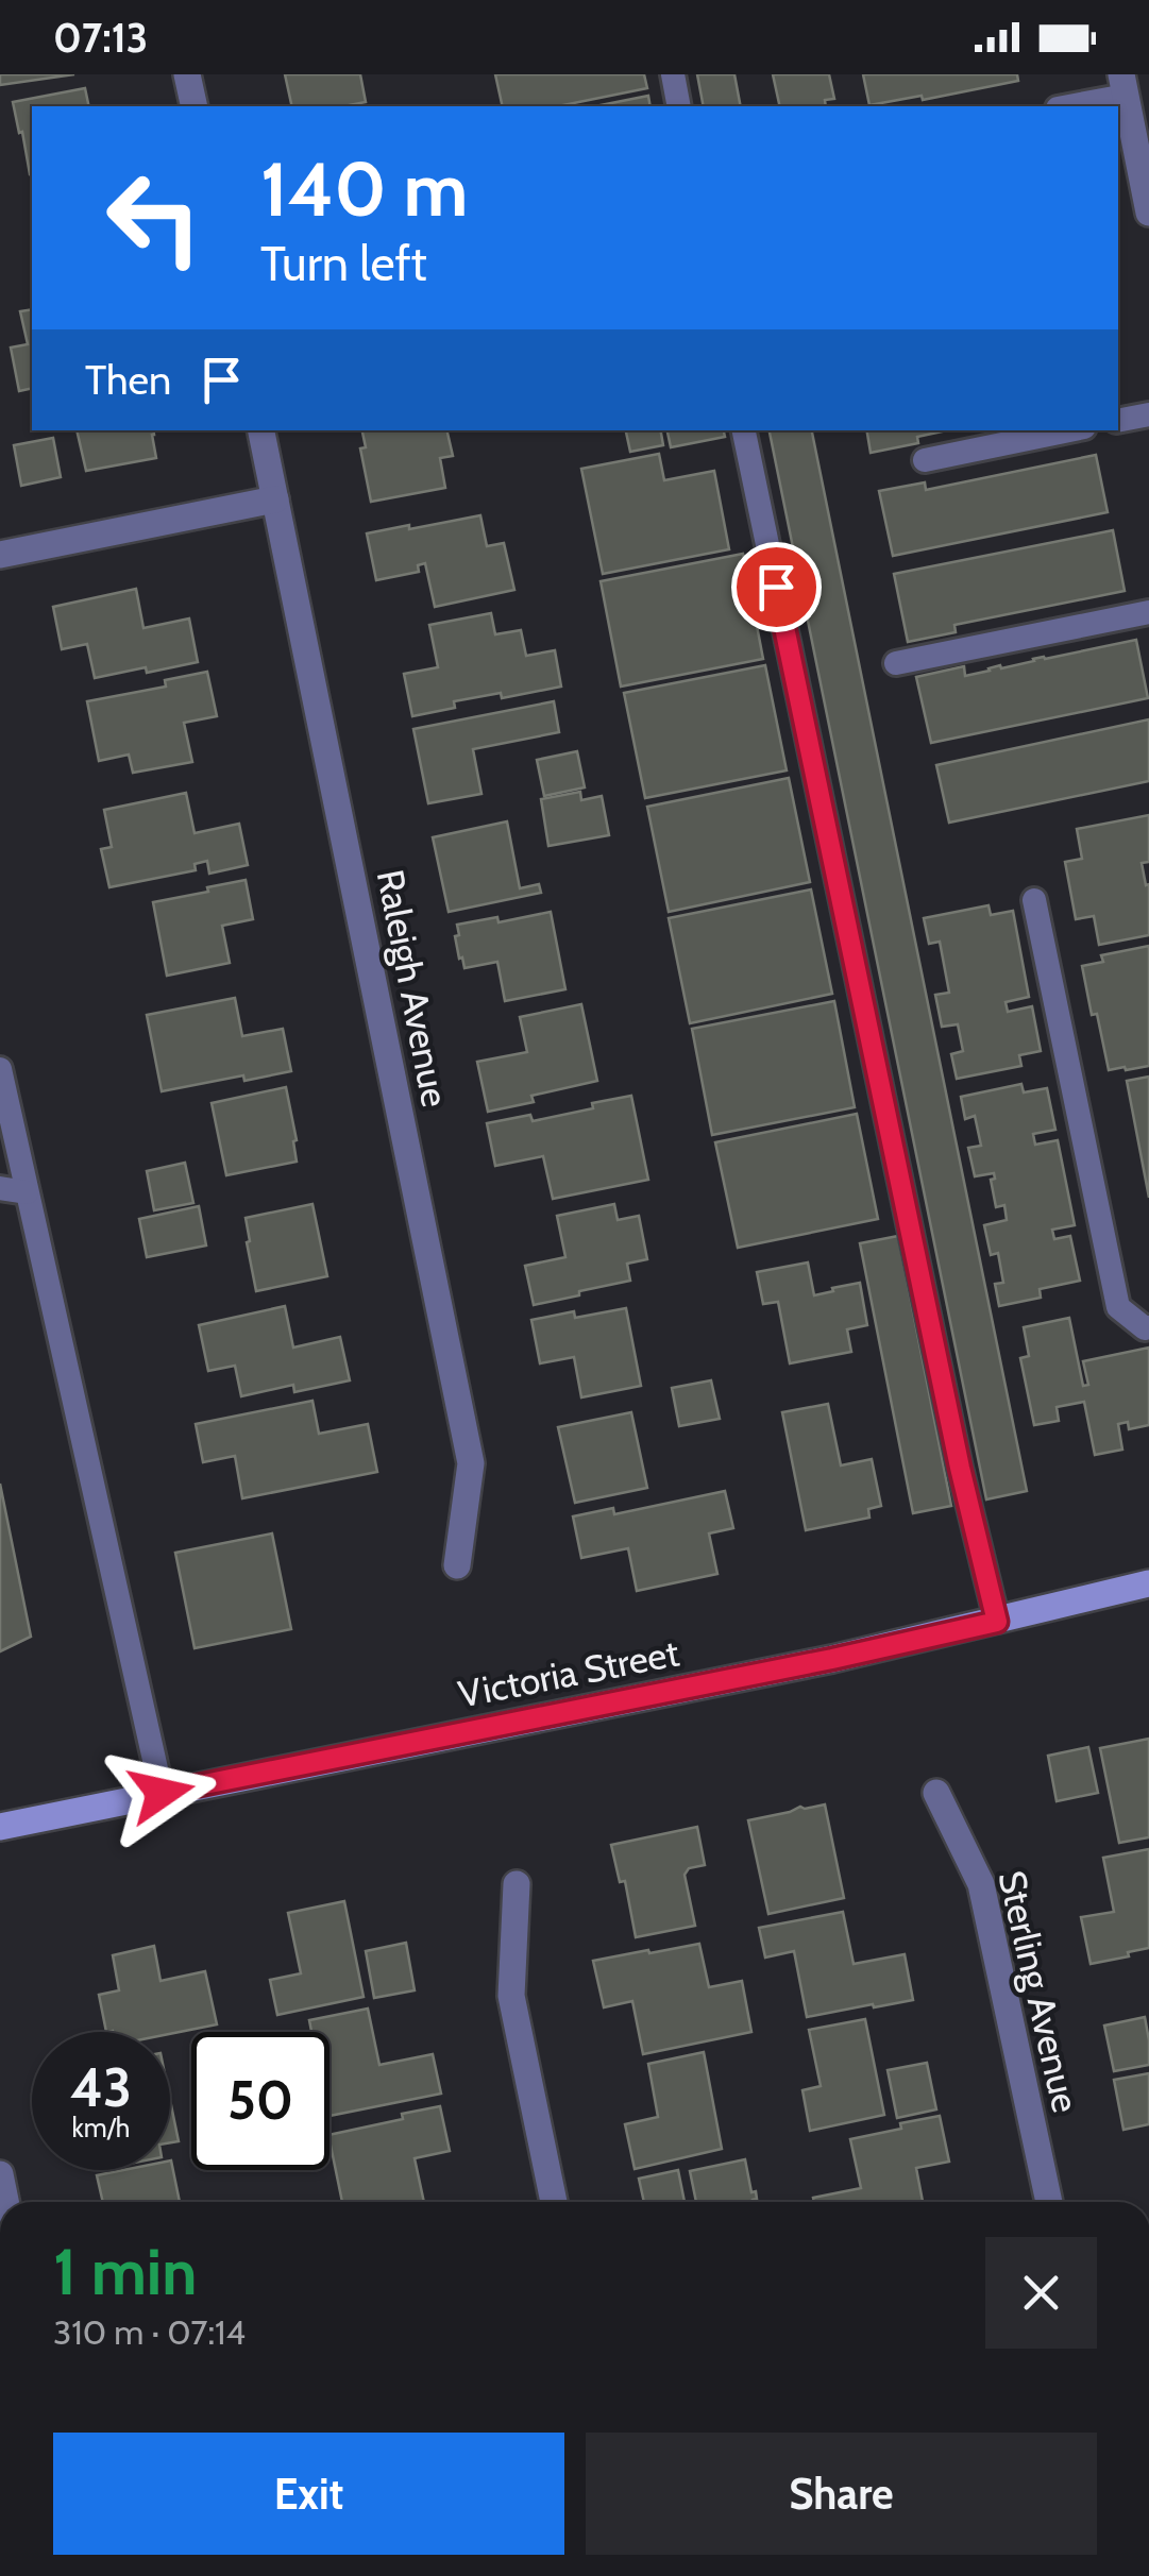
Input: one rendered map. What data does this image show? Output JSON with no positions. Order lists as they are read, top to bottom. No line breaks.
{"streets":{"main road":["Victoria Street"],"street":["Raleigh Avenue","Sterling Avenue"]},"page":{"status":"07:13","turn":["140 m","Turn left"],"then":"Then","speed":"43 km/h","limit":"50","heading":["1 min","310 m · 07:14"],"buttons":["Exit","Share"]}}
